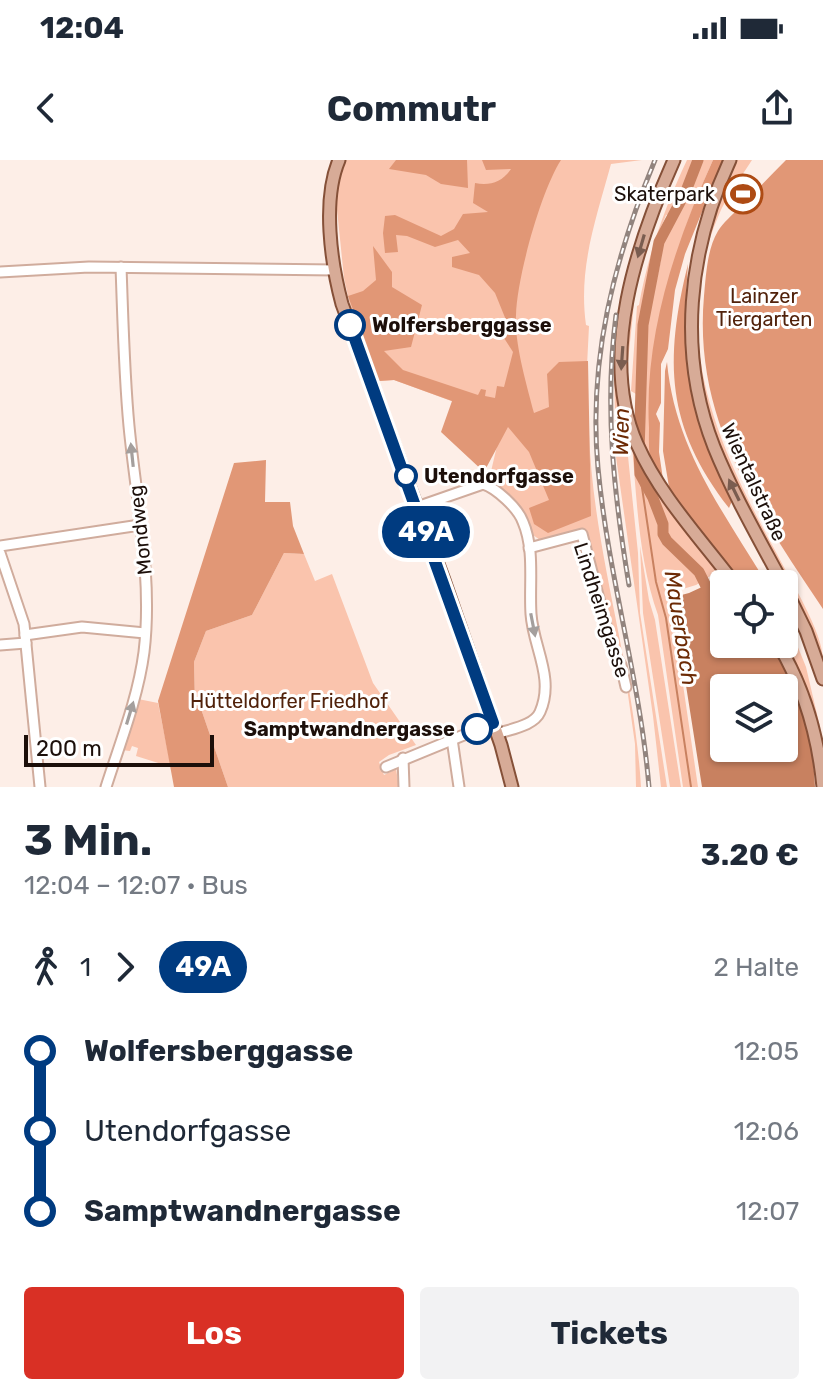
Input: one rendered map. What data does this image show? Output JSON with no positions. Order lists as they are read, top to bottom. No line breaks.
{"streets":{"main road":["Wientalstraße"],"street":["Mondweg","Lindheimgasse"]},"one_way":["Mondweg"],"water":["Wien","Mauerbach"],"parks":["Lainzer Tiergarten","Hütteldorfer Friedhof"],"places":{"sports":["Skaterpark"],"other":["Wolfersberggasse","Utendorfgasse","Samptwandnergasse"]},"lines":["bus line 49A"],"scale_bar":"200 m","page":{"status":"12:04","header":"Commutr","on_map":"49A","scale":"200 m","heading":["3 Min.","12:04 – 12:07 · Bus","3.20 €"],"legs":["1","49A","2 Halte"],"list":[{"name":"Wolfersberggasse","value":"12:05"},{"name":"Utendorfgasse","value":"12:06"},{"name":"Samptwandnergasse","value":"12:07"}],"buttons":["Los","Tickets"]}}
